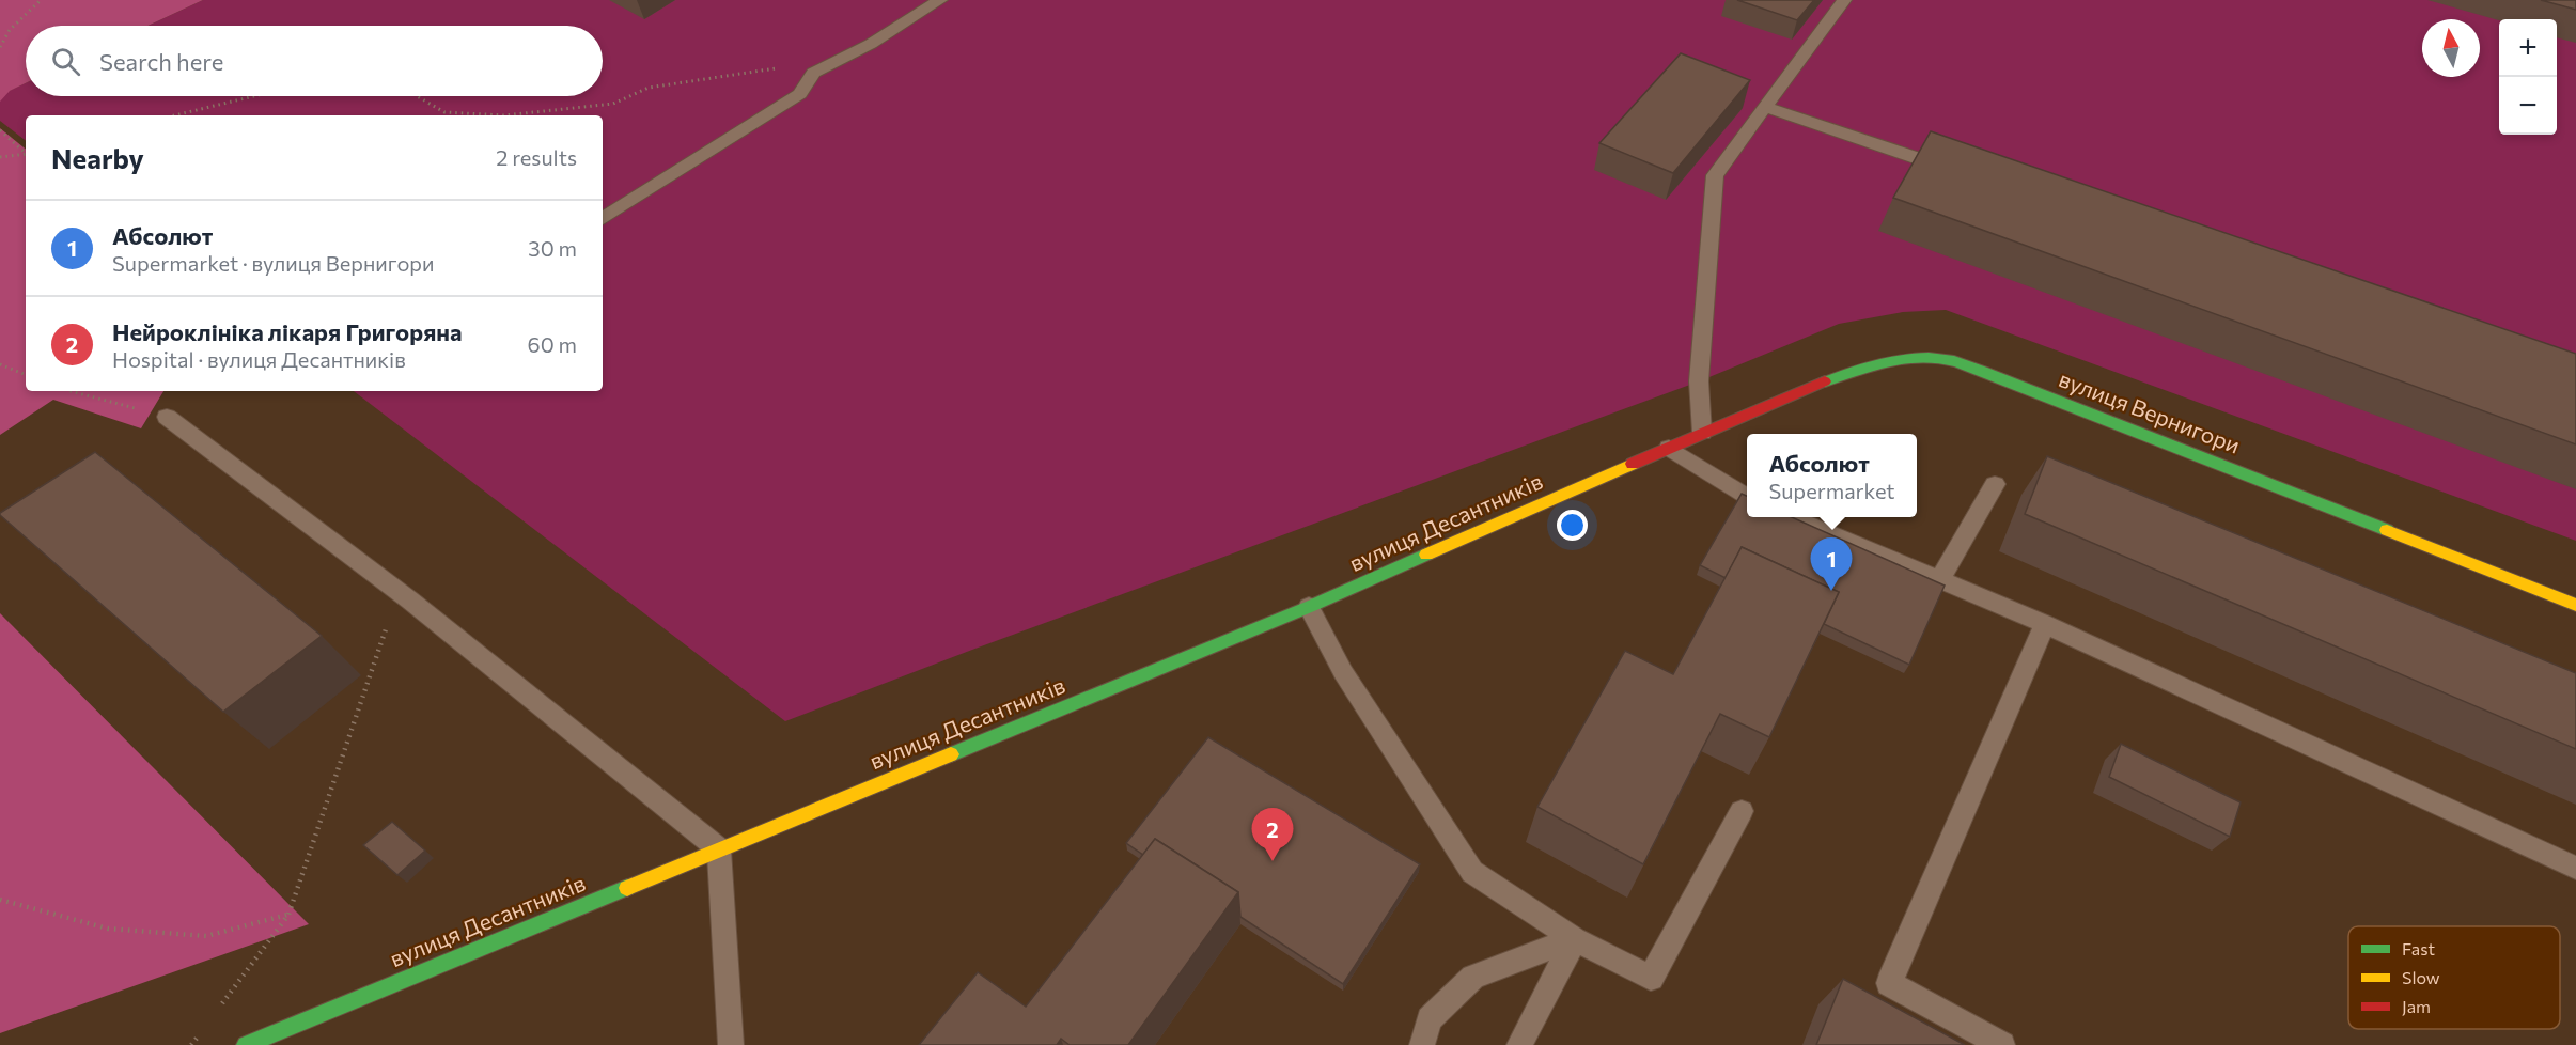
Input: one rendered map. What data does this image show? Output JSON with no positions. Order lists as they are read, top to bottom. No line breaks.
{"streets":{"street":["вулиця Вернигори","вулиця Десантників"]},"crossings":[["вулиця Вернигори","вулиця Десантників"]],"legend":["Fast","Slow","Jam"],"north":"top","page":{"map_buttons":["+","−"],"search":"Search here","heading":["Nearby","2 results"],"list":[{"mark":"1","name":"Абсолют","note":"Supermarket · вулиця Вернигори","value":"30 m"},{"mark":"2","name":"Нейроклініка лікаря Григоряна","note":"Hospital · вулиця Десантників","value":"60 m"}],"popup":["Абсолют","Supermarket"],"pins":["1","2"]}}
